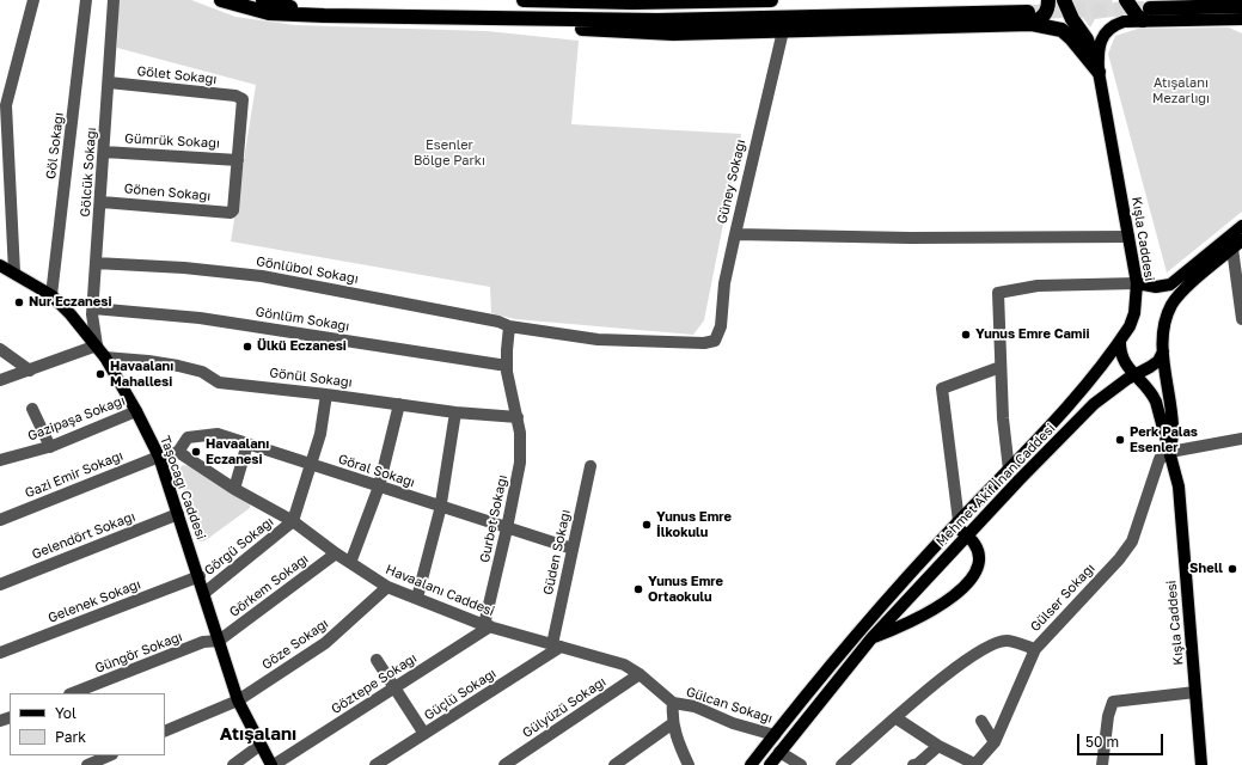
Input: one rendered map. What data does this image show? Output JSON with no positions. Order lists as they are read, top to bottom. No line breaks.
{"streets":{"main road":["Kışla Caddesi","Mehmet Akif İnan Caddesi","Taşocağı Caddesi"],"street":["Gölet Sokağı","Gümrük Sokağı","Göl Sokağı","Gölcük Sokağı","Güney Sokağı","Gönen Sokağı","Gönlübol Sokağı","Gönlüm Sokağı","Gönül Sokağı","Gazipaşa Sokağı","Göral Sokağı","Gazi Emir Sokağı","Gurbet Sokağı","Gelendört Sokağı","Görgü Sokağı","Güden Sokağı","Görkem Sokağı","Havaalanı Caddesi","Gülser Sokağı","Gelenek Sokağı","Göze Sokağı","Güngör Sokağı","Göztepe Sokağı","Güçlü Sokağı","Gülcan Sokağı","Gülyüzü Sokağı"]},"crossings":[["Gölet Sokağı","Gümrük Sokağı"],["Gölet Sokağı","Gölcük Sokağı"],["Gölet Sokağı","Gönen Sokağı"],["Gümrük Sokağı","Gölcük Sokağı"],["Gümrük Sokağı","Gönen Sokağı"],["Göl Sokağı","Taşocağı Caddesi"],["Gölcük Sokağı","Gönen Sokağı"],["Gölcük Sokağı","Gönlübol Sokağı"],["Gölcük Sokağı","Gönlüm Sokağı"],["Gölcük Sokağı","Taşocağı Caddesi"],["Güney Sokağı","Gönlübol Sokağı"],["Kışla Caddesi","Mehmet Akif İnan Caddesi"],["Kışla Caddesi","Gülser Sokağı"],["Gönlübol Sokağı","Gurbet Sokağı"],["Gönlüm Sokağı","Gurbet Sokağı"],["Gönül Sokağı","Taşocağı Caddesi"],["Gönül Sokağı","Gurbet Sokağı"],["Gazipaşa Sokağı","Taşocağı Caddesi"],["Göral Sokağı","Gurbet Sokağı"],["Göral Sokağı","Güden Sokağı"],["Göral Sokağı","Havaalanı Caddesi"],["Gazi Emir Sokağı","Taşocağı Caddesi"],["Mehmet Akif İnan Caddesi","Gülcan Sokağı"],["Taşocağı Caddesi","Gelendört Sokağı"],["Taşocağı Caddesi","Görgü Sokağı"],["Taşocağı Caddesi","Görkem Sokağı"],["Taşocağı Caddesi","Gelenek Sokağı"],["Taşocağı Caddesi","Göze Sokağı"],["Taşocağı Caddesi","Güngör Sokağı"],["Taşocağı Caddesi","Göztepe Sokağı"],["Gurbet Sokağı","Havaalanı Caddesi"],["Gurbet Sokağı","Göztepe Sokağı"],["Görgü Sokağı","Havaalanı Caddesi"],["Güden Sokağı","Havaalanı Caddesi"],["Güden Sokağı","Güçlü Sokağı"],["Görkem Sokağı","Havaalanı Caddesi"],["Görkem Sokağı","Güngör Sokağı"],["Havaalanı Caddesi","Göze Sokağı"],["Havaalanı Caddesi","Göztepe Sokağı"],["Havaalanı Caddesi","Güçlü Sokağı"],["Havaalanı Caddesi","Gülcan Sokağı"],["Havaalanı Caddesi","Gülyüzü Sokağı"]],"districts":["Atışalanı"],"parks":["Atışalanı Mezarlığı","Esenler Bölge Parkı"],"places":["Nur Eczanesi","Yunus Emre Camii","Ülkü Eczanesi","Havaalanı Mahallesi","Perk Palas Esenler","Havaalanı Eczanesi","Yunus Emre İlkokulu","Shell","Yunus Emre Ortaokulu"],"legend":["Yol","Park"],"scale_bar":"50 m"}
